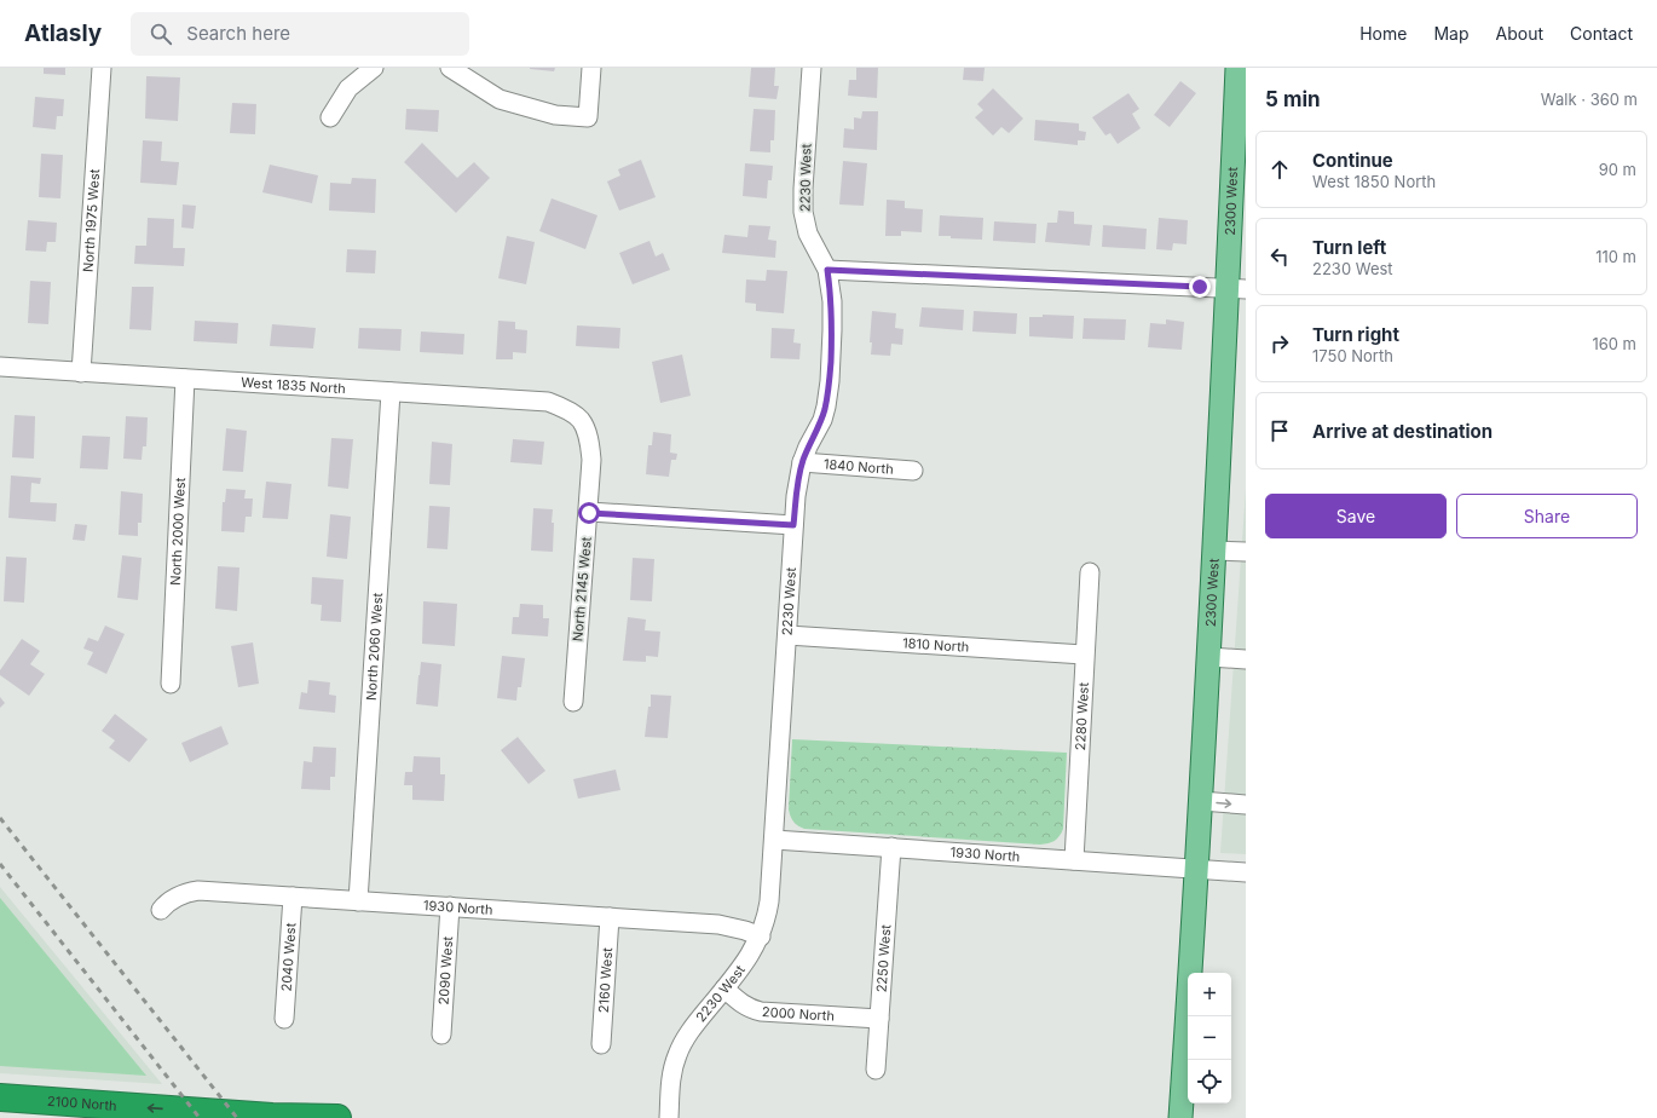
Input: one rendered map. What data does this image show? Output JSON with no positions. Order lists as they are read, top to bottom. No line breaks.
{"streets":{"highway":["2100 North"],"main road":["2300 West"],"street":["2230 West","North 1975 West","West 1835 North","1840 North","North 2000 West","North 2145 West","1810 North","North 2060 West","2280 West","1930 North","2040 West","2250 West","2090 West","2160 West","2000 North"]},"crossings":[["2230 West","1840 North"],["2230 West","1810 North"],["2230 West","1930 North"],["2230 West","2000 North"],["2300 West","1930 North"],["North 1975 West","West 1835 North"],["West 1835 North","North 2000 West"],["West 1835 North","North 2145 West"],["West 1835 North","North 2060 West"],["1810 North","2280 West"],["North 2060 West","1930 North"],["2280 West","1930 North"],["1930 North","2040 West"],["1930 North","2250 West"],["1930 North","2090 West"],["1930 North","2160 West"],["2250 West","2000 North"]],"one_way":["2100 North"],"page":{"header":"Atlasly","search":"Search here","nav":["Home","Map","About","Contact"],"heading":["5 min","Walk · 360 m"],"list":[["Continue","West 1850 North","90 m"],["Turn left","2230 West","110 m"],["Turn right","1750 North","160 m"],"Arrive at destination"],"buttons":["Save","Share"],"map_buttons":["+","−"]}}
